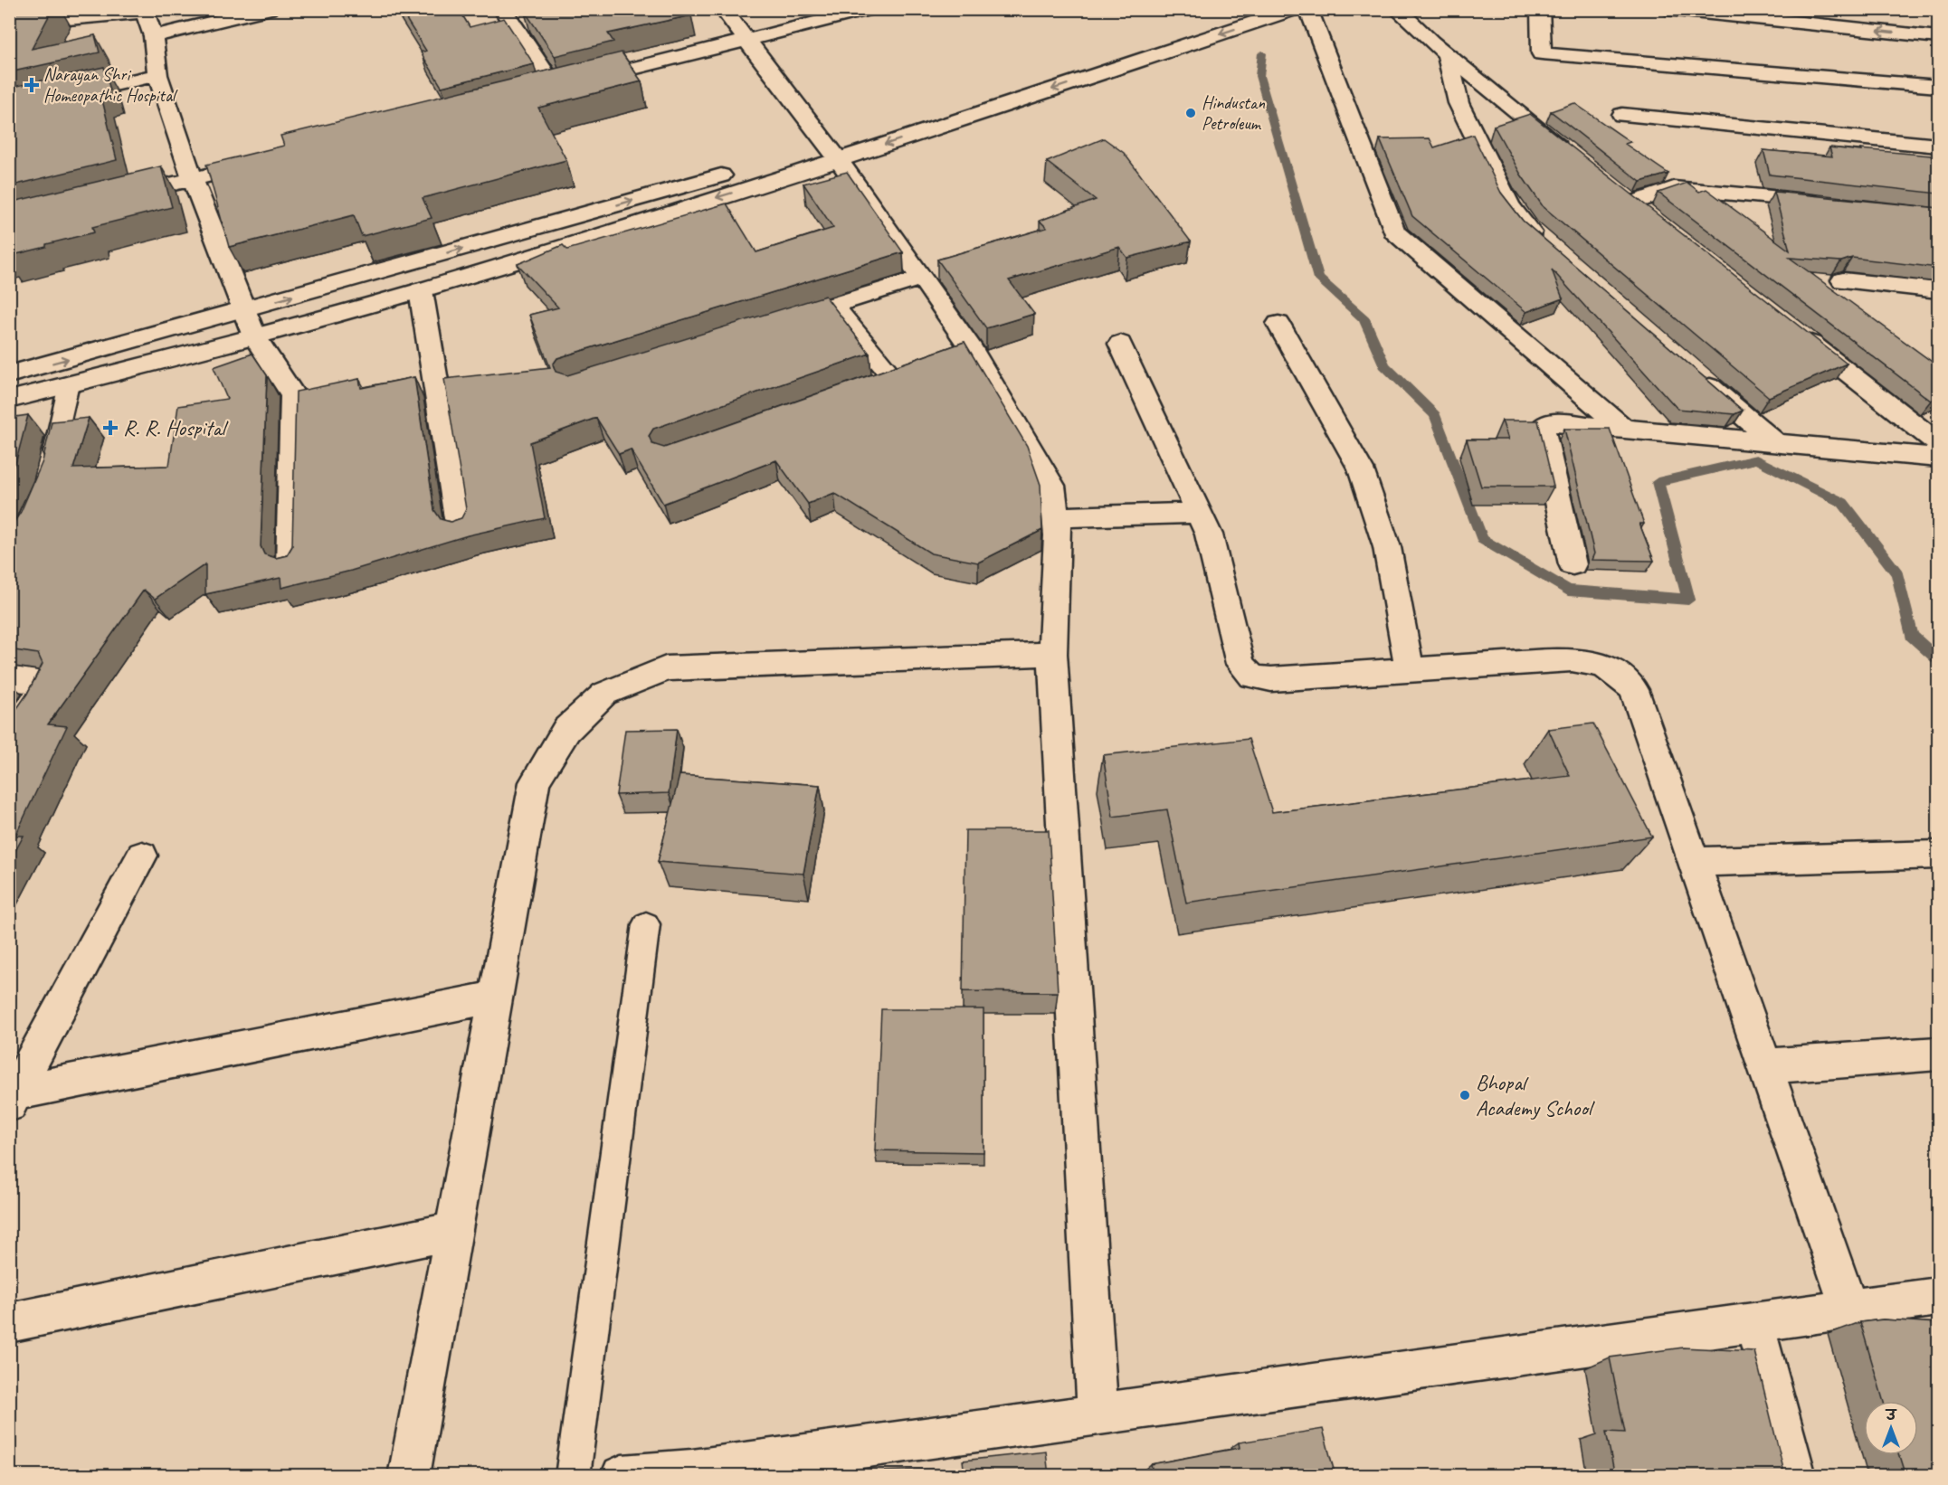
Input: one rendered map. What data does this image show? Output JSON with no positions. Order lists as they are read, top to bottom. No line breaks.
{"places":{"health":["Narayan Shri Homeopathic Hospital","R. R. Hospital"],"other":["Hindustan Petroleum","Bhopal Academy School"]},"north":"top"}
